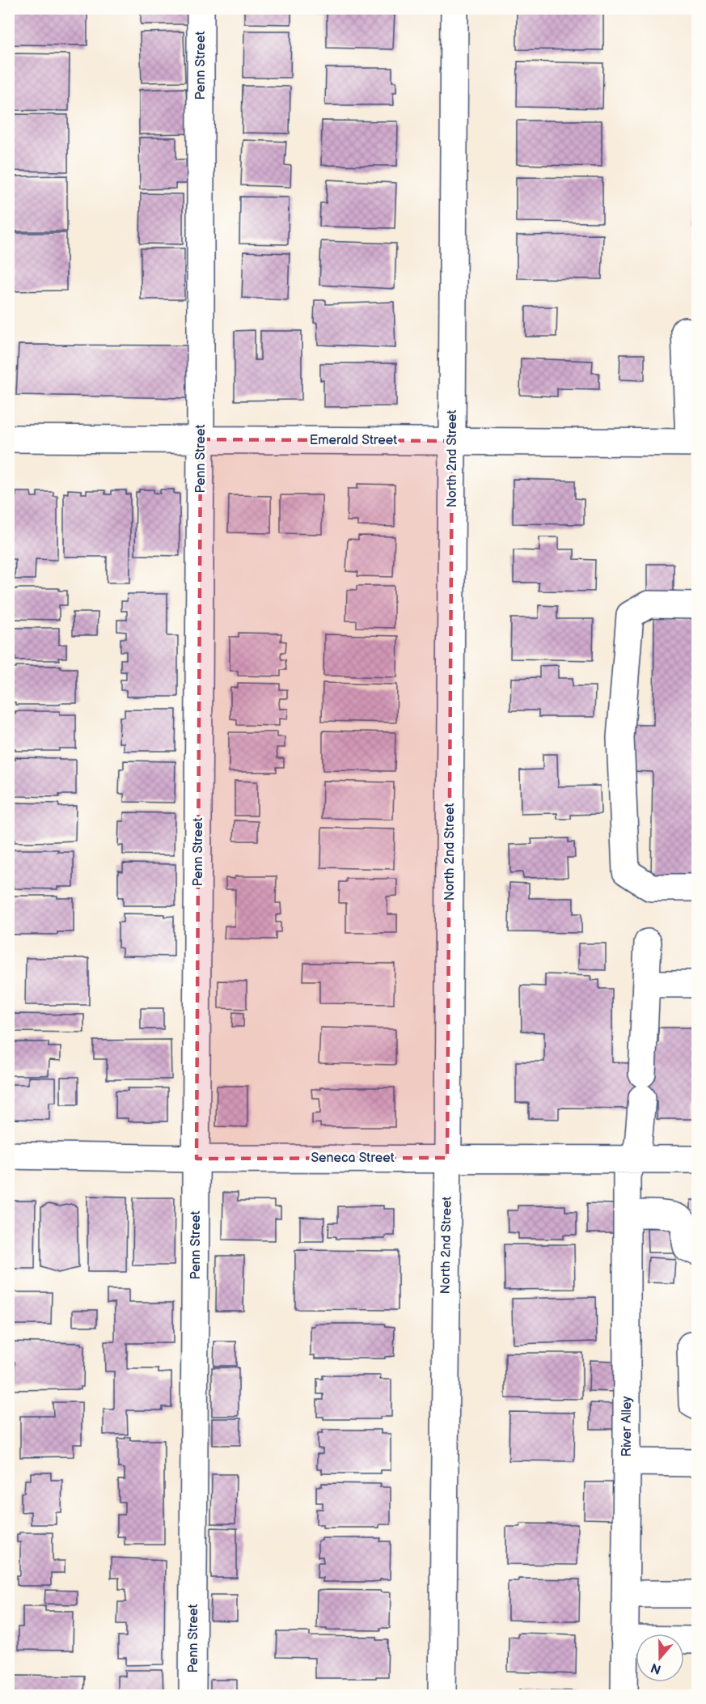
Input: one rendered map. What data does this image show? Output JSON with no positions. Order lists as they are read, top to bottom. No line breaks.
{"streets":{"street":["Penn Street","Emerald Street","North 2nd Street","Seneca Street","River Alley"]},"crossings":[["Penn Street","Emerald Street"],["Penn Street","Seneca Street"],["Emerald Street","North 2nd Street"],["North 2nd Street","Seneca Street"],["Seneca Street","River Alley"]],"north":"bottom"}
